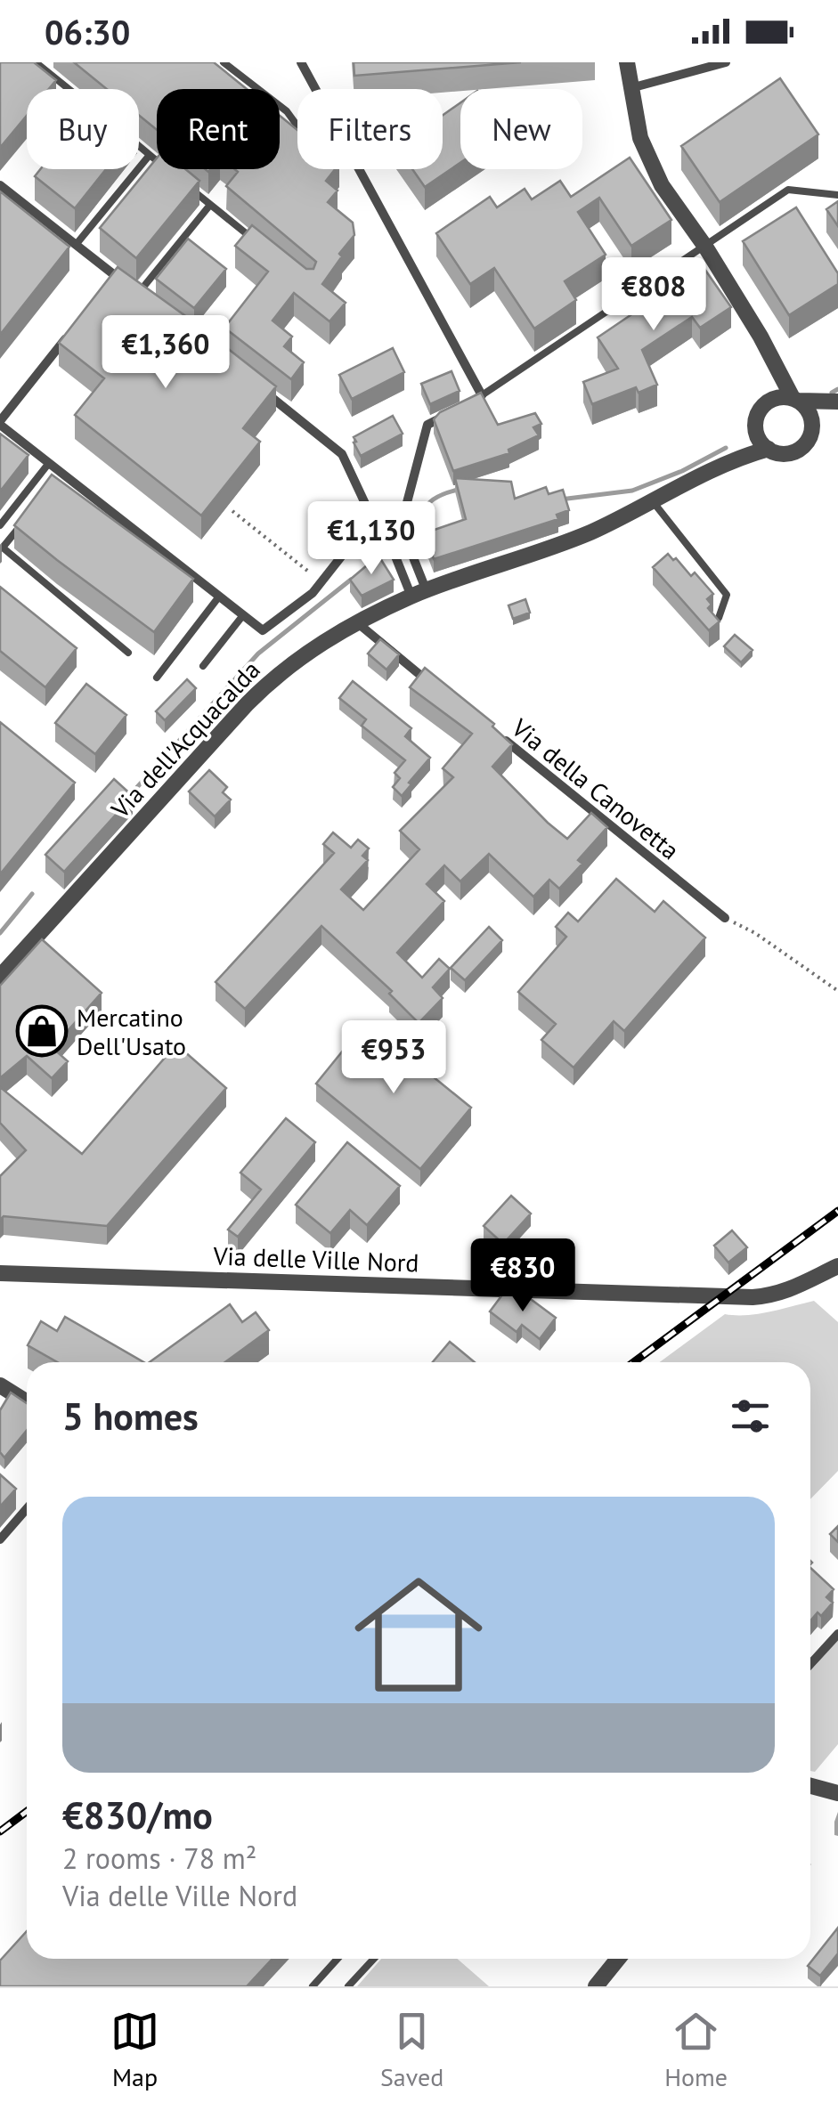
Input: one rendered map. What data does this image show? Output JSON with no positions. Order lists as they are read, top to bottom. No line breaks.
{"streets":{"street":["Via dell'Acquacalda","Via della Canovetta","Via delle Ville Nord"]},"places":{"shop":["Mercatino Dell'Usato"]},"page":{"status":"06:30","chip":["Buy","Rent","Filters","New"],"price":["€808","€1,360","€1,130","€953","€830"],"heading":"5 homes","list":[{"name":"€830/mo","note":"2 rooms · 78 m² · Via delle Ville Nord"}],"tabs":["Map","Saved","Home"]}}
